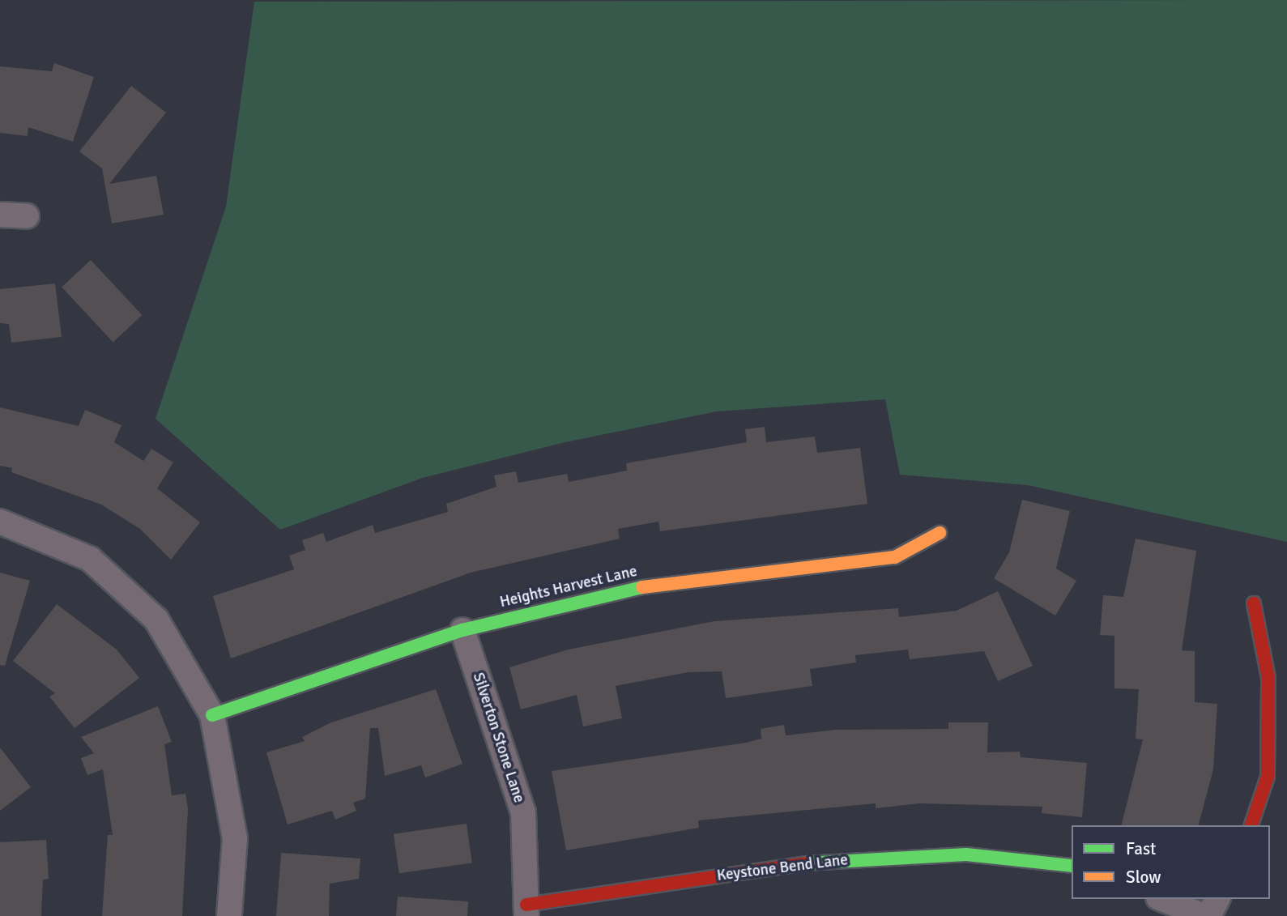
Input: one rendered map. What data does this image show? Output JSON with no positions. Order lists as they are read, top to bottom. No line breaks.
{"streets":{"street":["Heights Harvest Lane","Silverton Stone Lane","Keystone Bend Lane"]},"crossings":[["Heights Harvest Lane","Silverton Stone Lane"],["Silverton Stone Lane","Keystone Bend Lane"]],"legend":["Fast","Slow"]}
